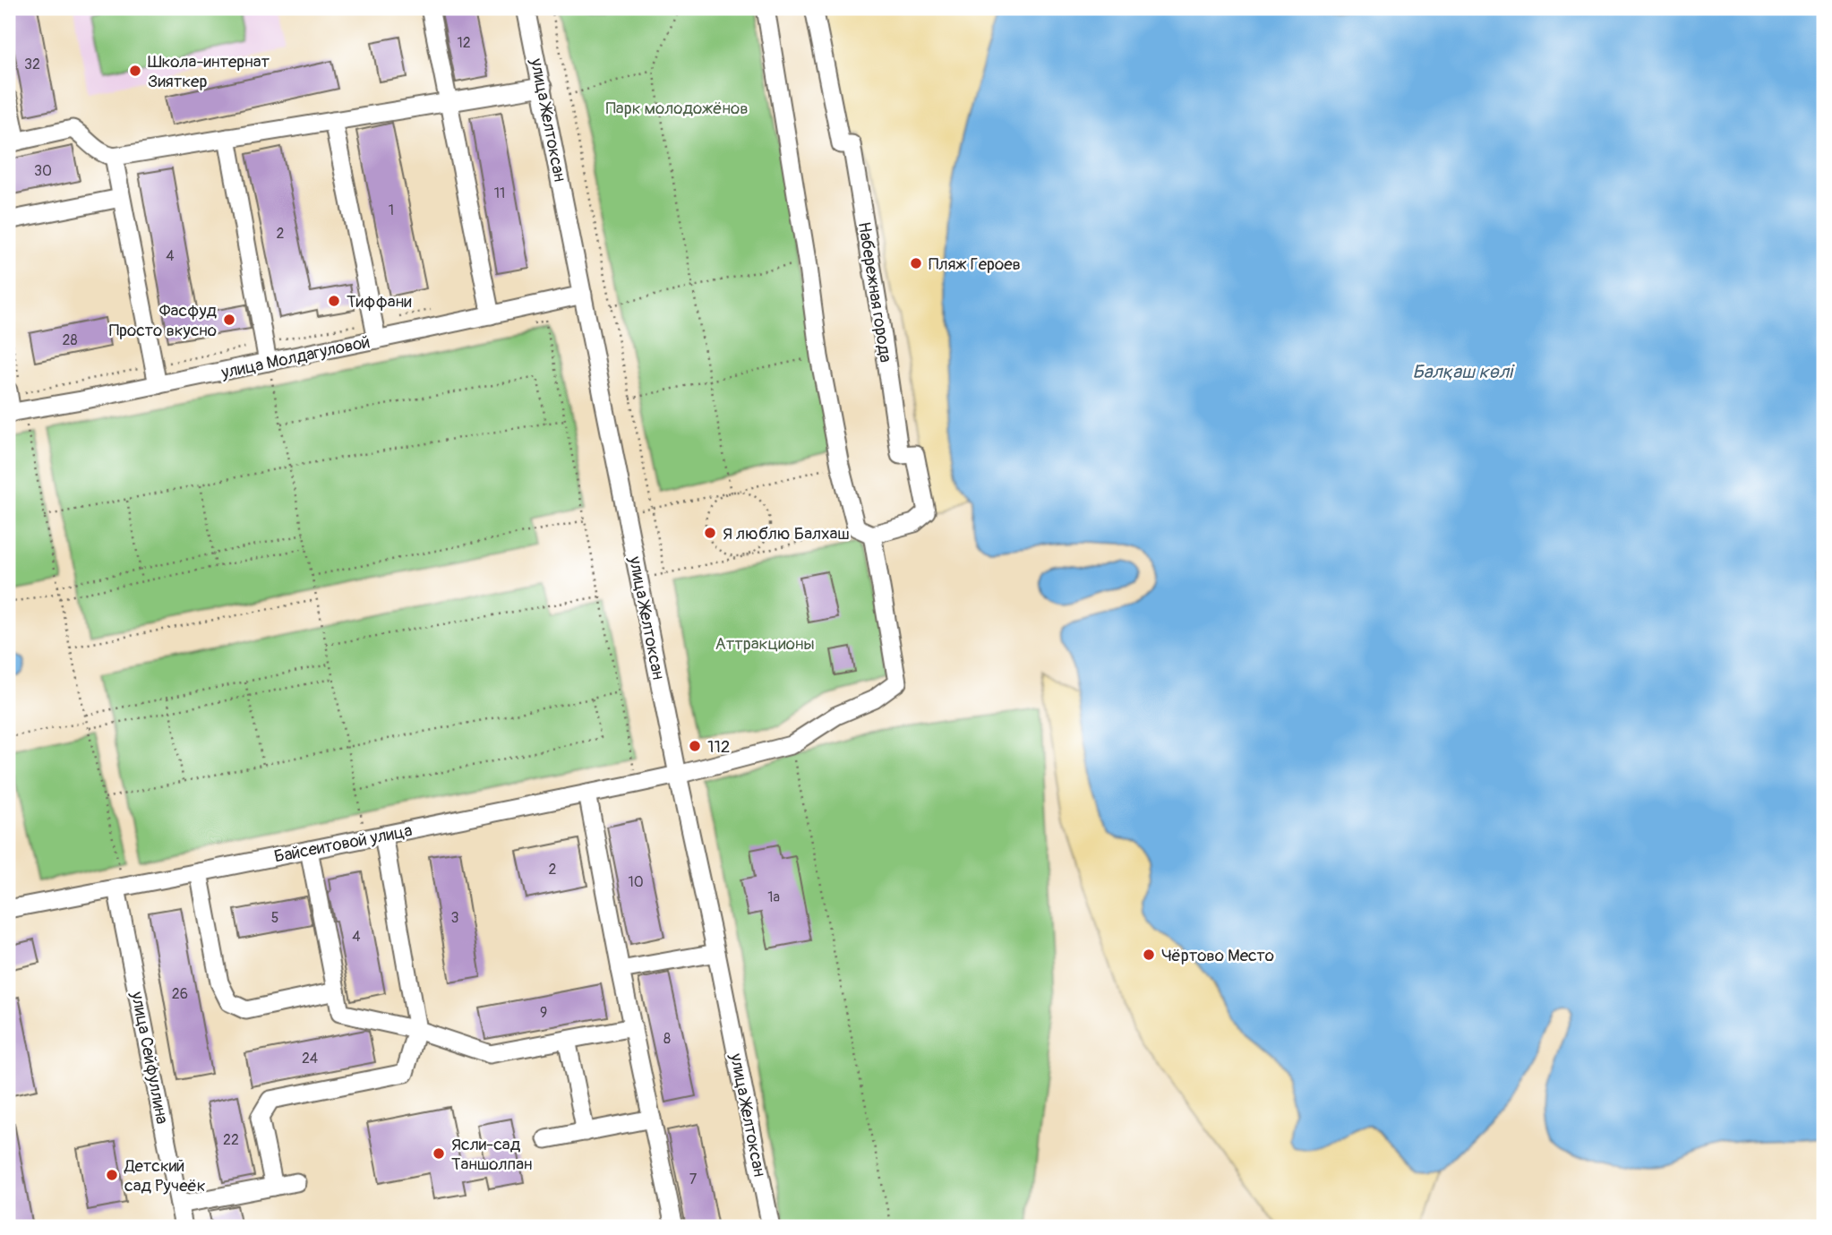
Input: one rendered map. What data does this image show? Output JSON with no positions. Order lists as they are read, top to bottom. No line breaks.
{"streets":{"street":["улица Желтоксан","Набережная города","улица Молдагуловой","Байсеитовой улица","улица Сейфуллина"]},"crossings":[["улица Желтоксан","улица Молдагуловой"],["улица Желтоксан","Байсеитовой улица"],["Байсеитовой улица","улица Сейфуллина"]],"water":["Балқаш көлі"],"parks":["Парк молодожёнов","Аттракционы"],"places":["Школа-интернат Зияткер","Пляж Героев","Тиффани","Фасфуд Просто вкусно","Я люблю Балхаш","112","Чёртово Место","Ясли-сад Таншолпан","Детский сад Ручеёк"],"house_numbers":["12","32","30","11","1","2","4","28","2","10","1а","5","3","4","26","9","8","24","22","7"]}
